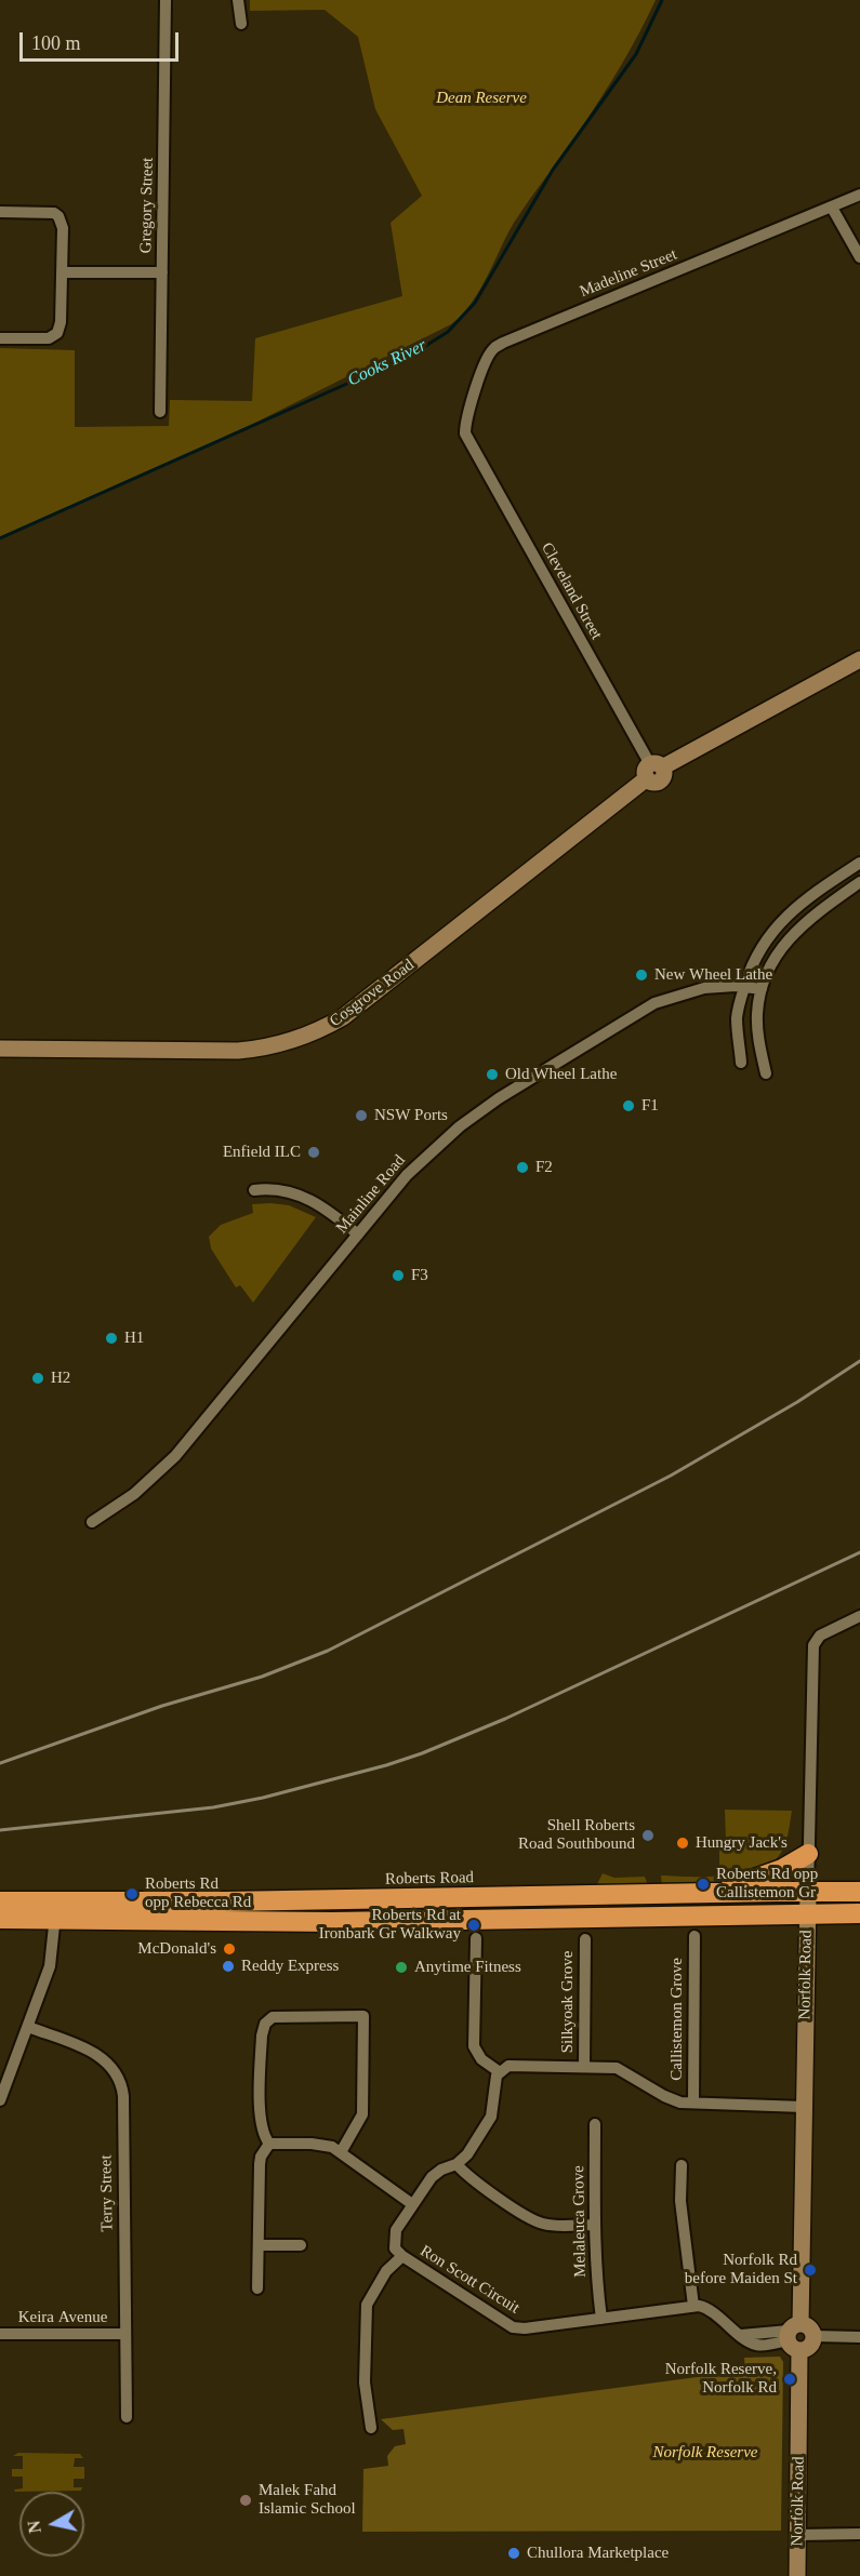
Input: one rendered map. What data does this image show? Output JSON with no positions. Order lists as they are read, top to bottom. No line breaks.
{"streets":{"highway":["Roberts Road"],"main road":["Cosgrove Road","Norfolk Road"],"street":["Gregory Street","Madeline Street","Cleveland Street","Mainline Road","Silkyoak Grove","Callistemon Grove","Terry Street","Melaleuca Grove","Ron Scott Circuit","Keira Avenue"]},"crossings":[["Madeline Street","Cleveland Street"],["Cleveland Street","Cosgrove Road"],["Roberts Road","Norfolk Road"],["Terry Street","Keira Avenue"],["Melaleuca Grove","Ron Scott Circuit"]],"water":["Cooks River"],"parks":["Dean Reserve","Norfolk Reserve"],"places":["New Wheel Lathe","Old Wheel Lathe","F1","NSW Ports","Enfield ILC","F2","F3","H1","H2","Shell Roberts Road Southbound","Hungry Jack's","Roberts Rd opp Callistemon Gr","Roberts Rd opp Rebecca Rd","Roberts Rd at Ironbark Gr Walkway","McDonald's","Reddy Express","Anytime Fitness","Norfolk Rd before Maiden St","Norfolk Reserve, Norfolk Rd","Malek Fahd Islamic School","Chullora Marketplace"],"scale_bar":"100 m","north":"left"}
